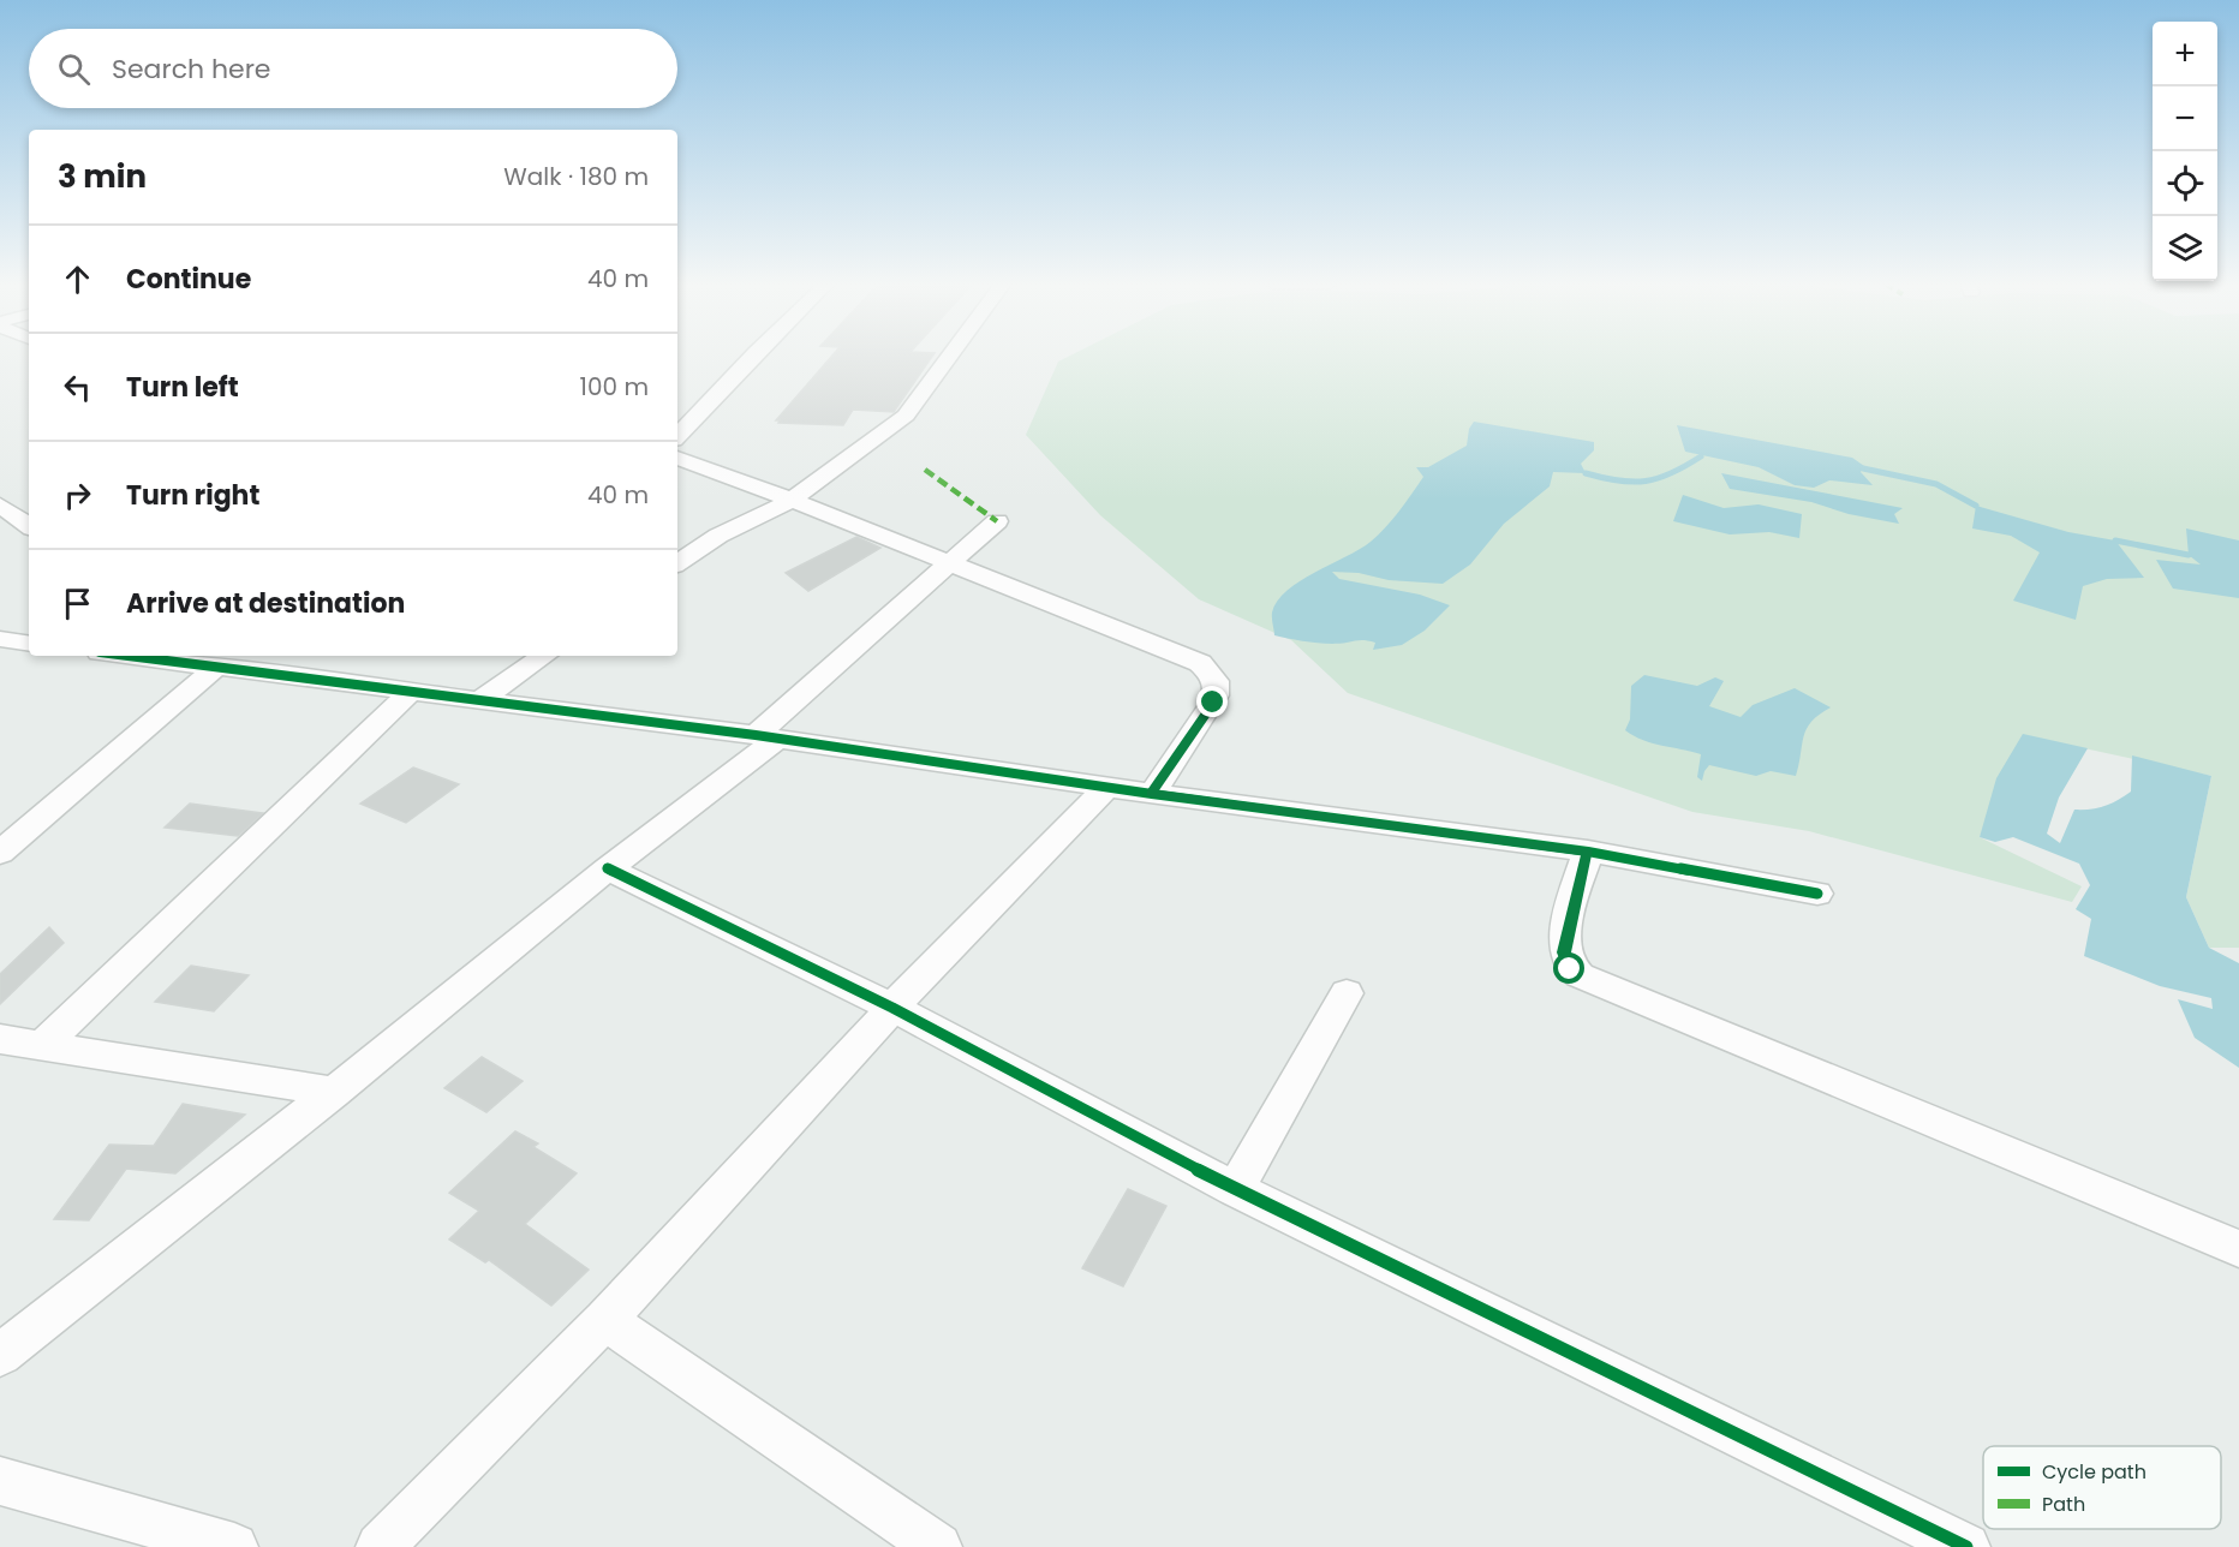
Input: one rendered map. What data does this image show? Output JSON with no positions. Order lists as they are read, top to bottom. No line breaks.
{"legend":["Cycle path","Path"],"page":{"map_buttons":["+","−"],"search":"Search here","heading":["3 min","Walk · 180 m"],"list":[["Continue","40 m"],["Turn left","100 m"],["Turn right","40 m"],"Arrive at destination"]}}
